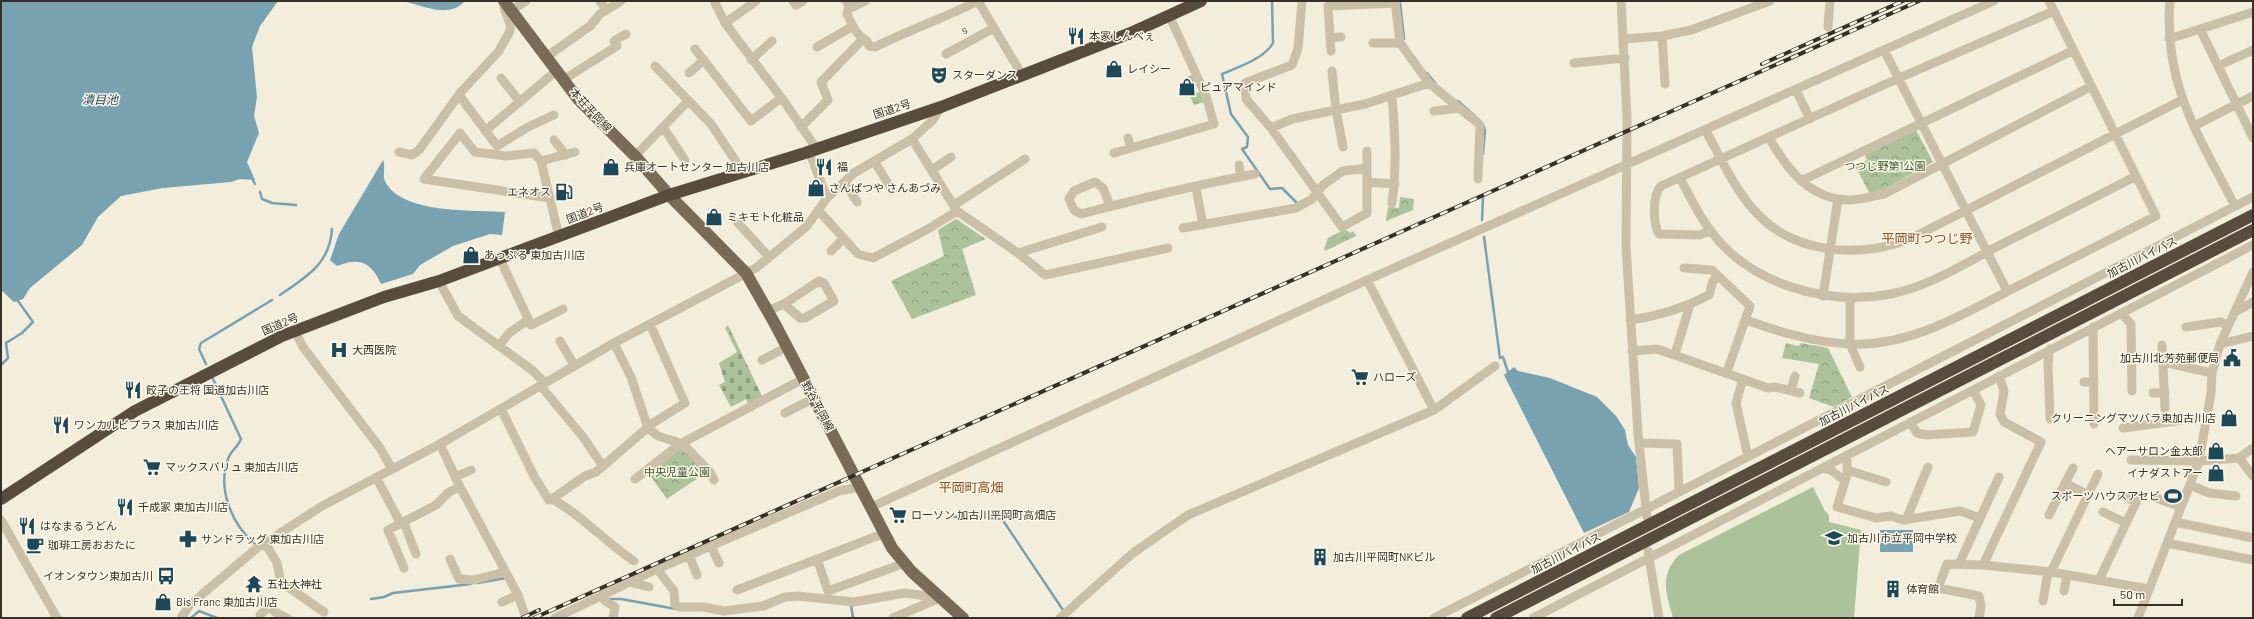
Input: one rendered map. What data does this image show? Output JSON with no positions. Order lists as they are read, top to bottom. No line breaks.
{"streets":{"highway":["国道2号","加古川バイパス"],"main road":["本荘平岡線","野谷平岡線"],"street":["s"]},"crossings":[["国道2号","本荘平岡線"],["国道2号","野谷平岡線"],["本荘平岡線","野谷平岡線"]],"districts":["平岡町つつじ野","平岡町高畑"],"water":["潰目池"],"parks":["つつじ野第1公園","中央児童公園"],"places":{"restaurant":["本家しんべぇ","福","餃子の王将 国道加古川店","ワンカルビプラス 東加古川店","千成家 東加古川店","はなまるうどん"],"shop":["レイシー","ピュアマインド","兵庫オートセンター 加古川店","さんぱつや さんあづみ","ミキモト化粧品","あっぷる 東加古川店","クリーニングマツバラ東加古川店","ヘアーサロン金太郎","イナダストアー","Bis Franc 東加古川店"],"theatre":["スターダンス"],"fuel station":["エネオス"],"hospital":["大西医院"],"public building":["加古川北芳苑郵便局"],"supermarket":["ハローズ","マックスバリュ 東加古川店","ローソン 加古川平岡町高畑店"],"sports":["スポーツハウスアセビ"],"school or university":["加古川市立平岡中学校"],"pharmacy":["サンドラッグ 東加古川店"],"cafe":["珈琲工房おおたに"],"building":["加古川平岡町NKビル","体育館"],"bus stop":["イオンタウン東加古川"],"temple":["五社大神社"]},"scale_bar":"50 m"}
